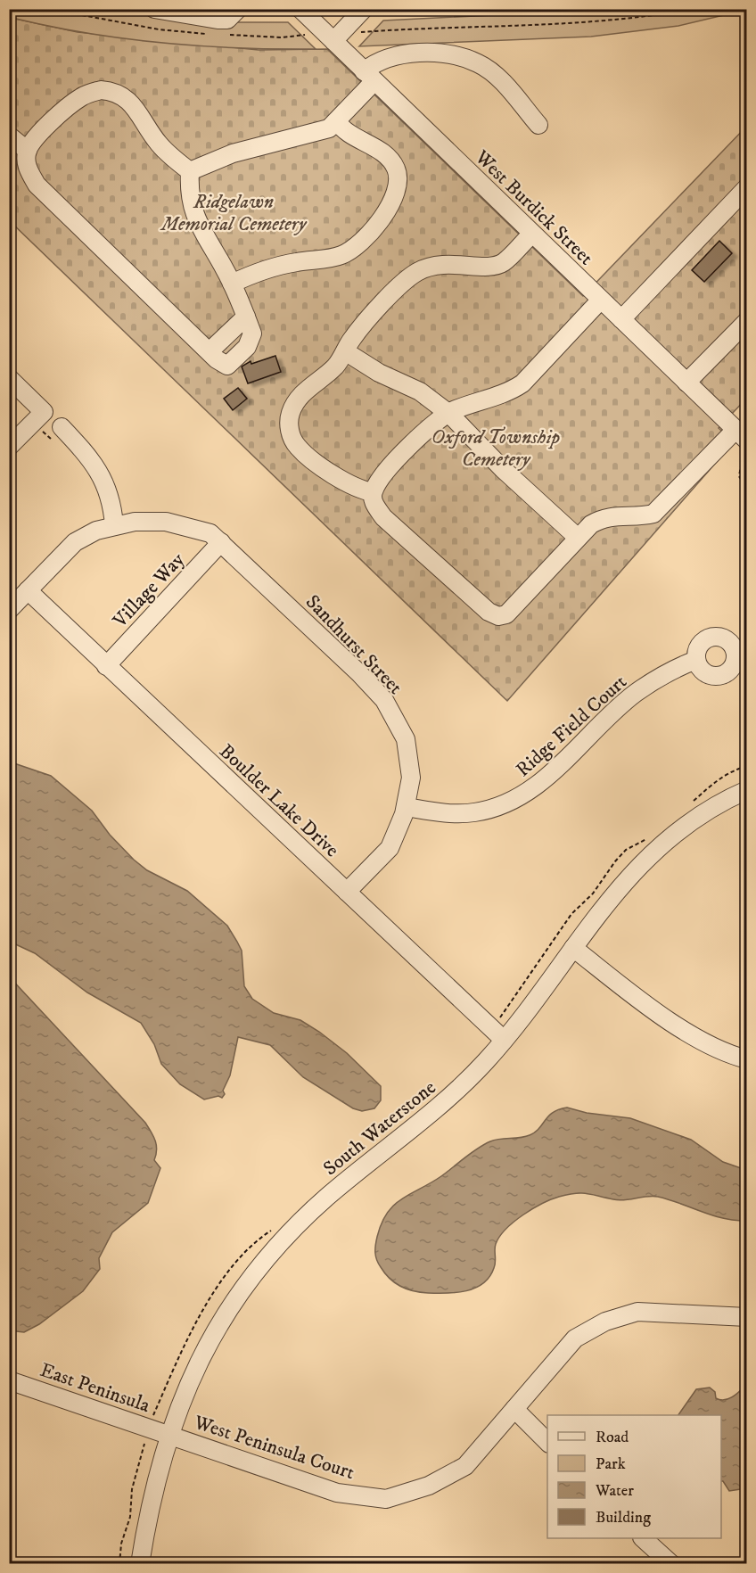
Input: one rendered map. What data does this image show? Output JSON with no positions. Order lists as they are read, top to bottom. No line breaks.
{"streets":{"street":["West Burdick Street","Village Way","Sandhurst Street","Ridge Field Court","Boulder Lake Drive","South Waterstone","East Peninsula","West Peninsula Court"]},"crossings":[["Village Way","Sandhurst Street"],["Village Way","Boulder Lake Drive"],["Sandhurst Street","Ridge Field Court"],["Sandhurst Street","Boulder Lake Drive"],["Boulder Lake Drive","South Waterstone"],["South Waterstone","East Peninsula"],["South Waterstone","West Peninsula Court"],["East Peninsula","West Peninsula Court"]],"parks":["Ridgelawn Memorial Cemetery","Oxford Township Cemetery"],"legend":["Road","Park","Water","Building"]}
